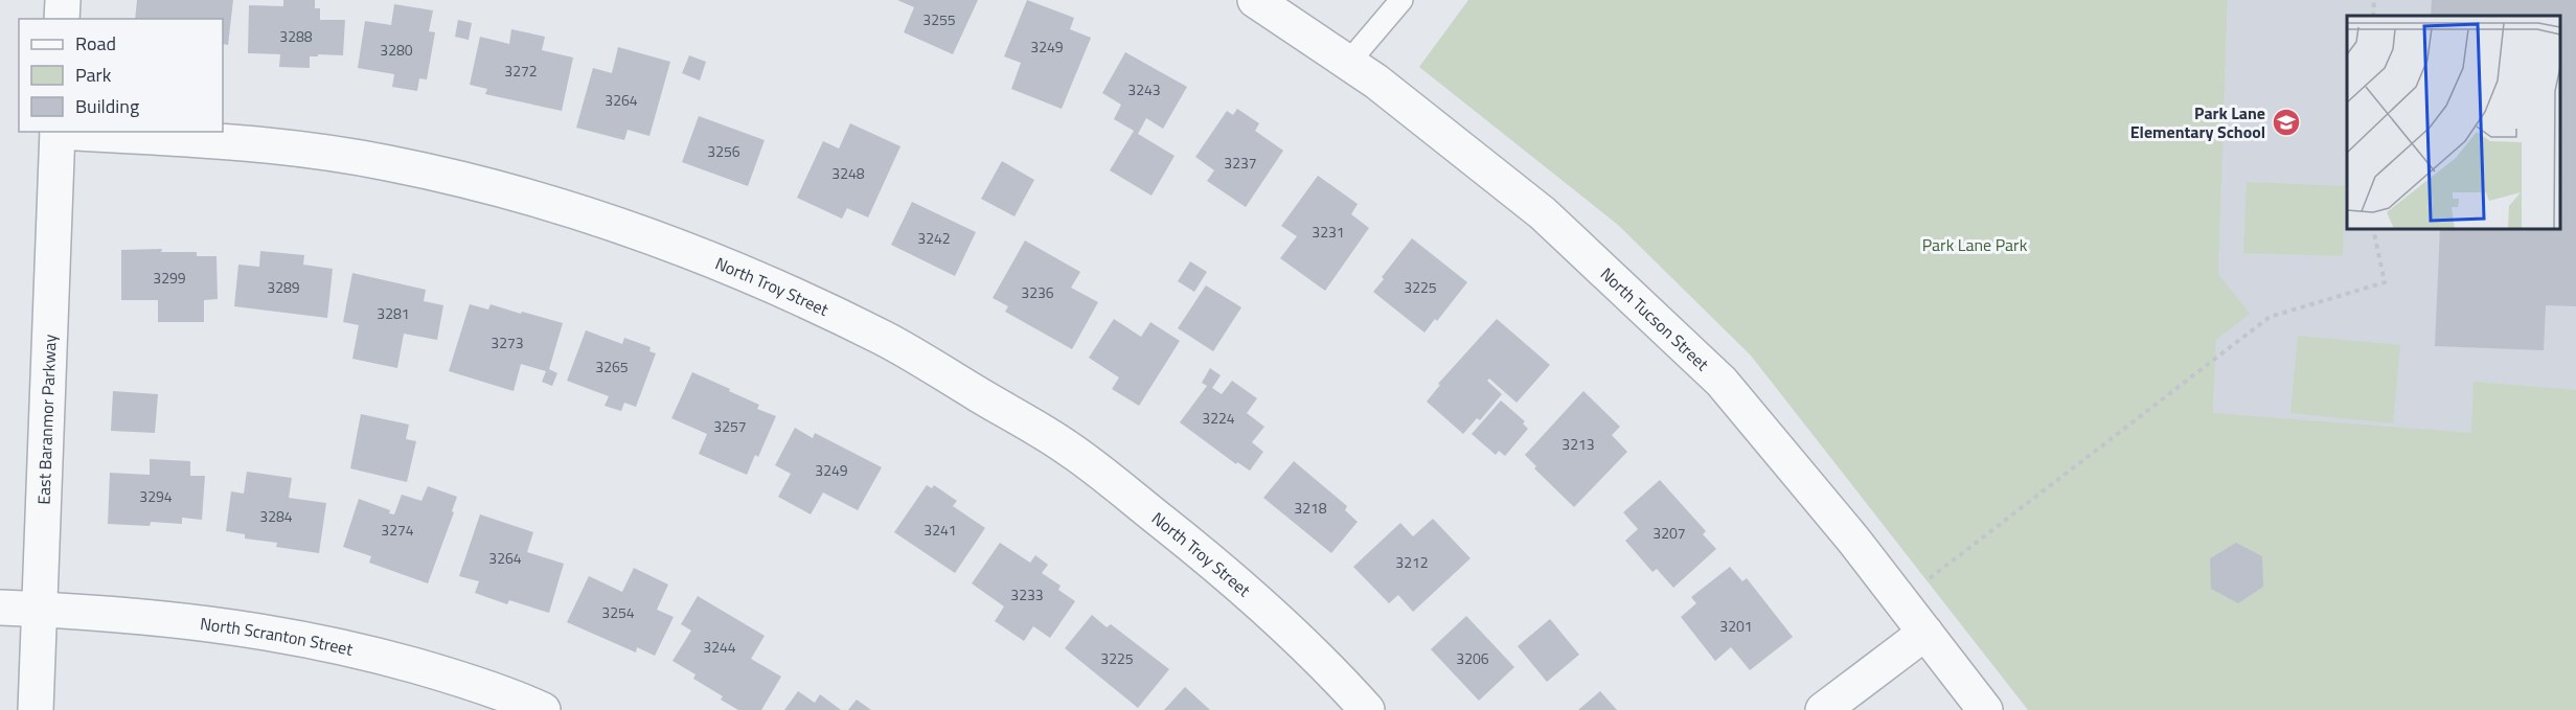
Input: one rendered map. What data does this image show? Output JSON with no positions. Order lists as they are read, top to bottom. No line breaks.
{"streets":{"street":["North Troy Street","North Tucson Street","East Baranmor Parkway","North Scranton Street"]},"crossings":[["East Baranmor Parkway","North Scranton Street"]],"parks":["Park Lane Park"],"places":{"school or university":["Park Lane Elementary School"]},"house_numbers":["3255","3288","3249","3280","3272","3243","3264","3256","3237","3248","3231","3242","3299","3289","3225","3236","3281","3273","3265","3224","3257","3213","3249","3294","3218","3284","3274","3241","3207","3264","3212","3233","3254","3201","3244","3225","3206"],"legend":["Road","Park","Building"]}
